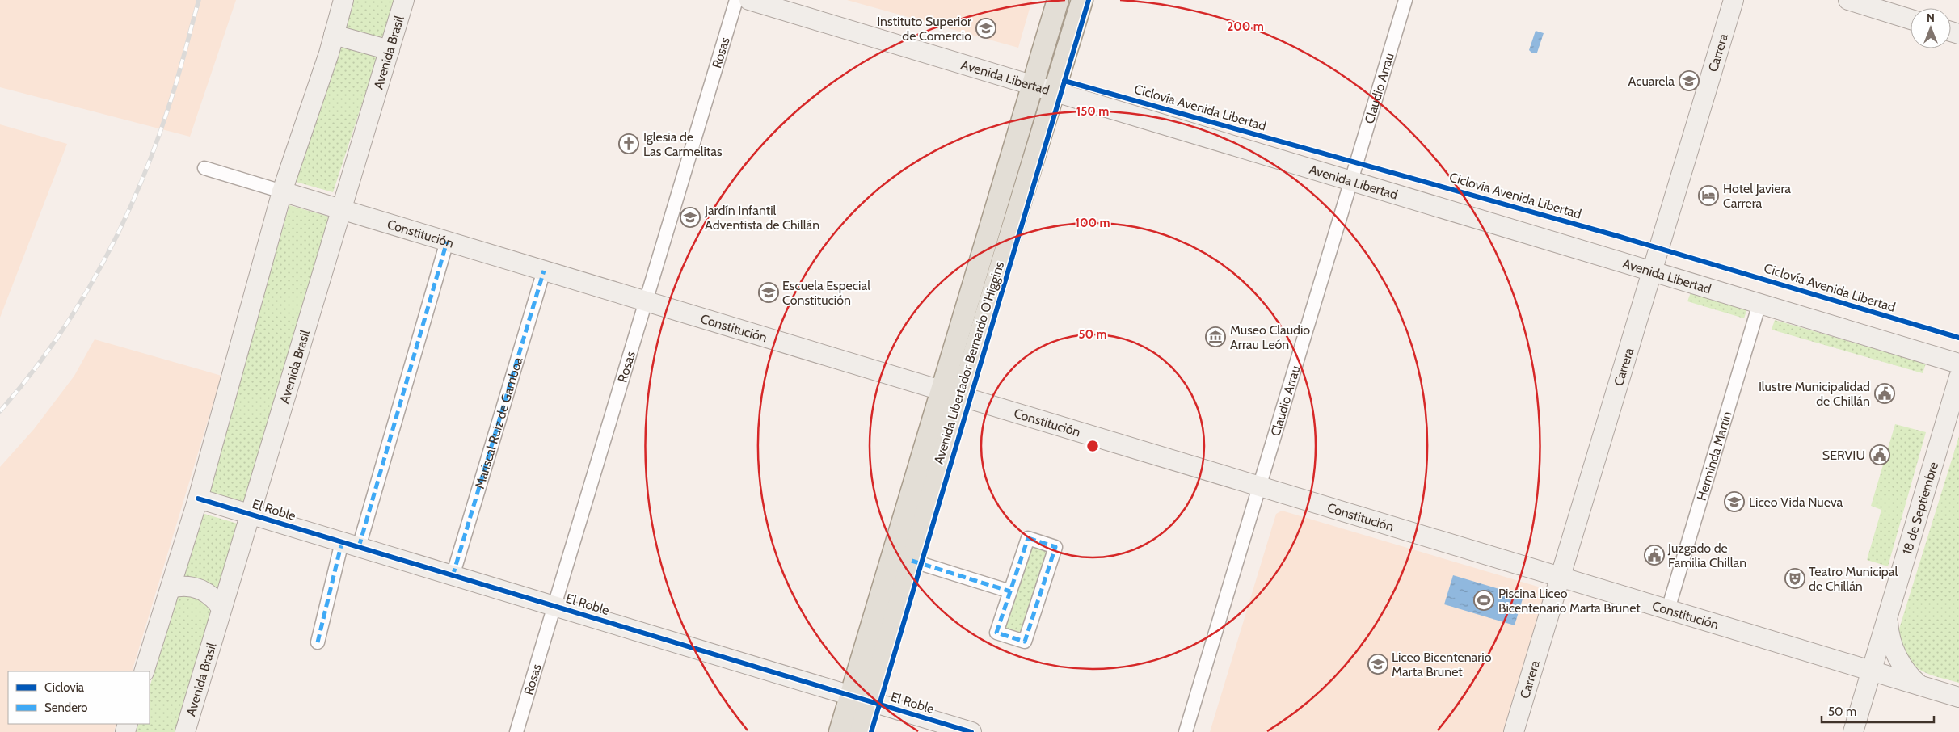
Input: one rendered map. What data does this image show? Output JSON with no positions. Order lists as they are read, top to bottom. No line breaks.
{"streets":{"main road":["Avenida Brasil","Carrera","Avenida Libertad","Constitución","Avenida Libertador Bernardo O'Higgins","18 de Septiembre","El Roble"],"street":["Rosas","Claudio Arrau","Mariscal Ruiz de Gamboa","Herminda Martín"],"cycle path":["Ciclovía Avenida Libertad"]},"crossings":[["Avenida Brasil","Constitución"],["Avenida Brasil","El Roble"],["Rosas","Constitución"],["Rosas","El Roble"],["Carrera","Avenida Libertad"],["Carrera","Constitución"],["Avenida Libertad","Claudio Arrau"],["Avenida Libertad","Avenida Libertador Bernardo O'Higgins"],["Avenida Libertad","Herminda Martín"],["Claudio Arrau","Constitución"],["Constitución","Avenida Libertador Bernardo O'Higgins"],["Constitución","Mariscal Ruiz de Gamboa"],["Constitución","Herminda Martín"],["Constitución","18 de Septiembre"],["Avenida Libertador Bernardo O'Higgins","El Roble"],["Mariscal Ruiz de Gamboa","El Roble"]],"places":{"school or university":["Instituto Superior de Comercio","Acuarela","Jardín Infantil Adventista de Chillán","Escuela Especial Constitución","Liceo Vida Nueva","Liceo Bicentenario Marta Brunet"],"church":["Iglesia de Las Carmelitas"],"hotel":["Hotel Javiera Carrera"],"museum":["Museo Claudio Arrau León"],"public building":["Ilustre Municipalidad de Chillán","SERVIU","Juzgado de Familia Chillan"],"theatre":["Teatro Municipal de Chillán"],"sports":["Piscina Liceo Bicentenario Marta Brunet"]},"legend":["Ciclovía","Sendero"],"scale_bar":"50 m","north":"top","rings":["200 m","150 m","100 m","50 m"]}
